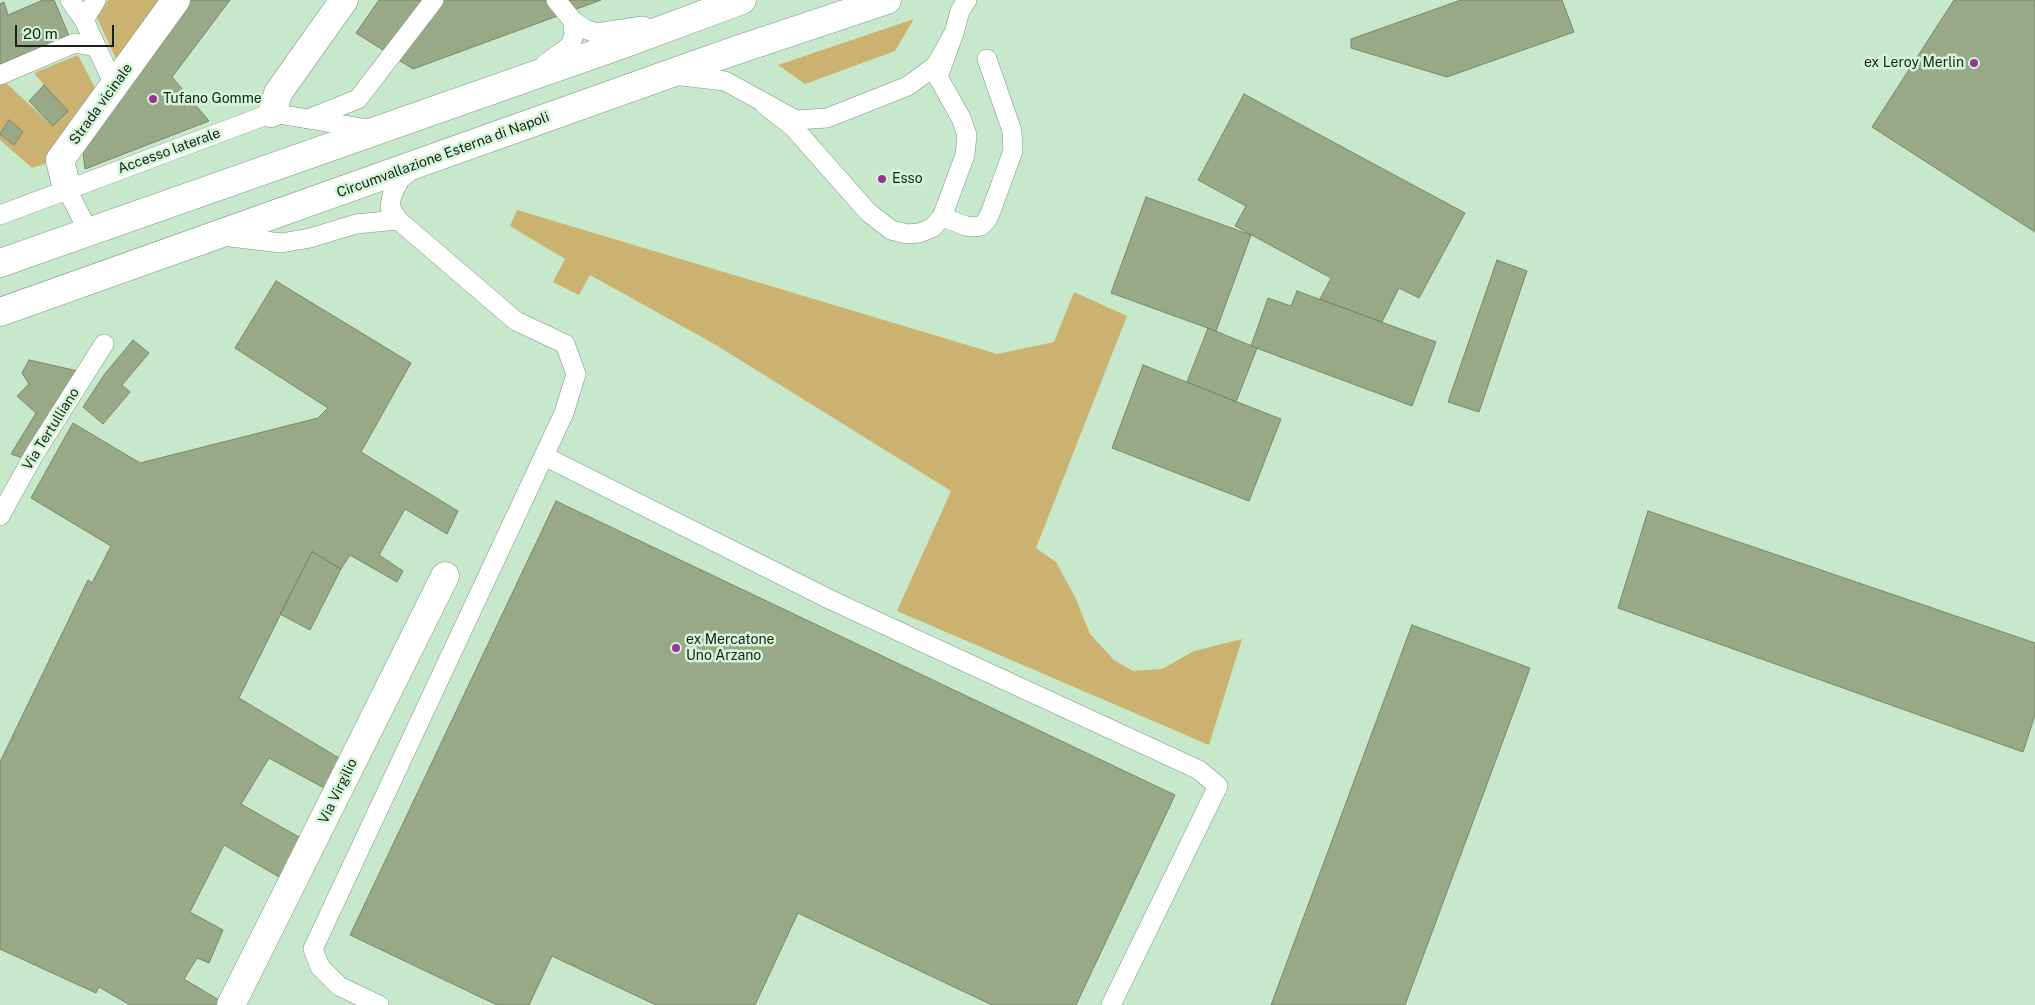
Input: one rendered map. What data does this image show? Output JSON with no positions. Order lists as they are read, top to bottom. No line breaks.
{"streets":{"main road":["Strada vicinale","Circumvallazione Esterna di Napoli","Via Virgilio"],"lane":["Accesso laterale","Via Tertulliano"]},"crossings":[["Strada vicinale","Accesso laterale"]],"places":["ex Leroy Merlin","Tufano Gomme","Esso","ex Mercatone Uno Arzano"],"scale_bar":"20 m"}
